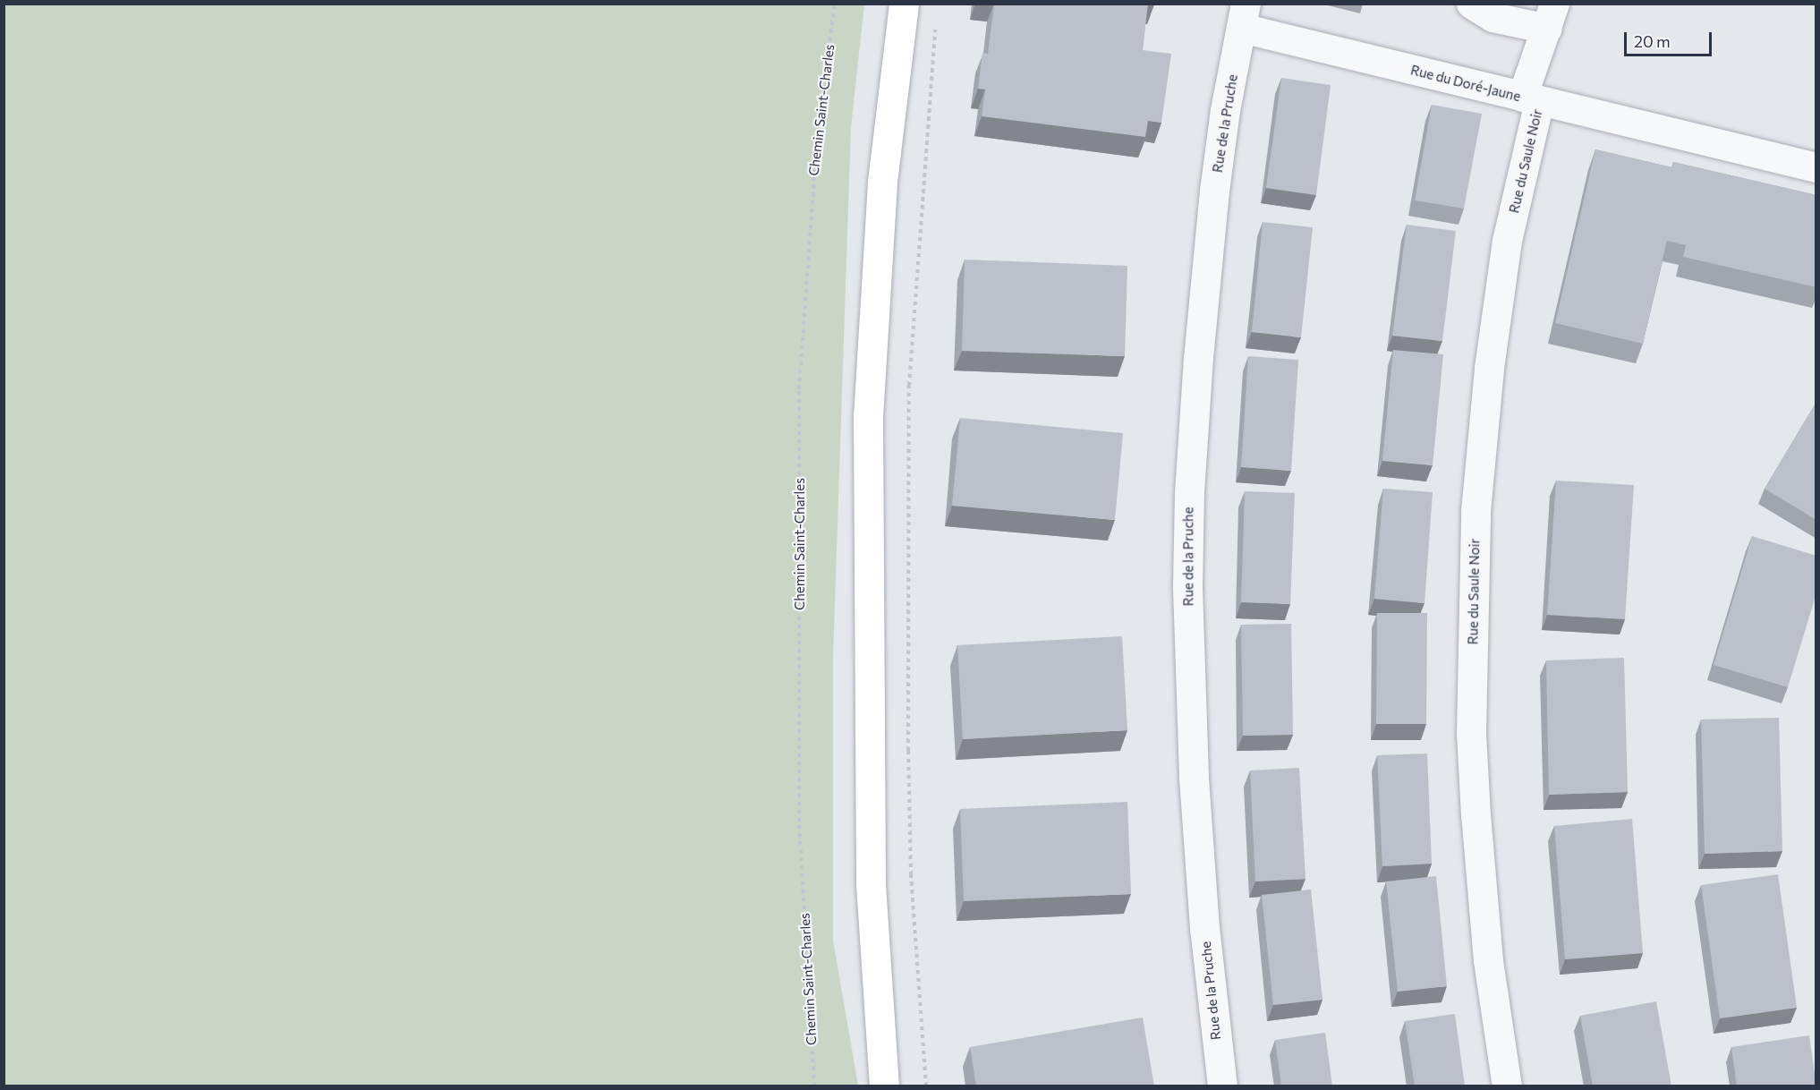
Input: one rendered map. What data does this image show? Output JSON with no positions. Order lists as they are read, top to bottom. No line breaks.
{"streets":{"street":["Rue du Doré-Jaune","Rue de la Pruche","Rue du Saule Noir"],"path":["Chemin Saint-Charles"]},"crossings":[["Rue du Doré-Jaune","Rue de la Pruche"],["Rue du Doré-Jaune","Rue du Saule Noir"]],"scale_bar":"20 m"}
